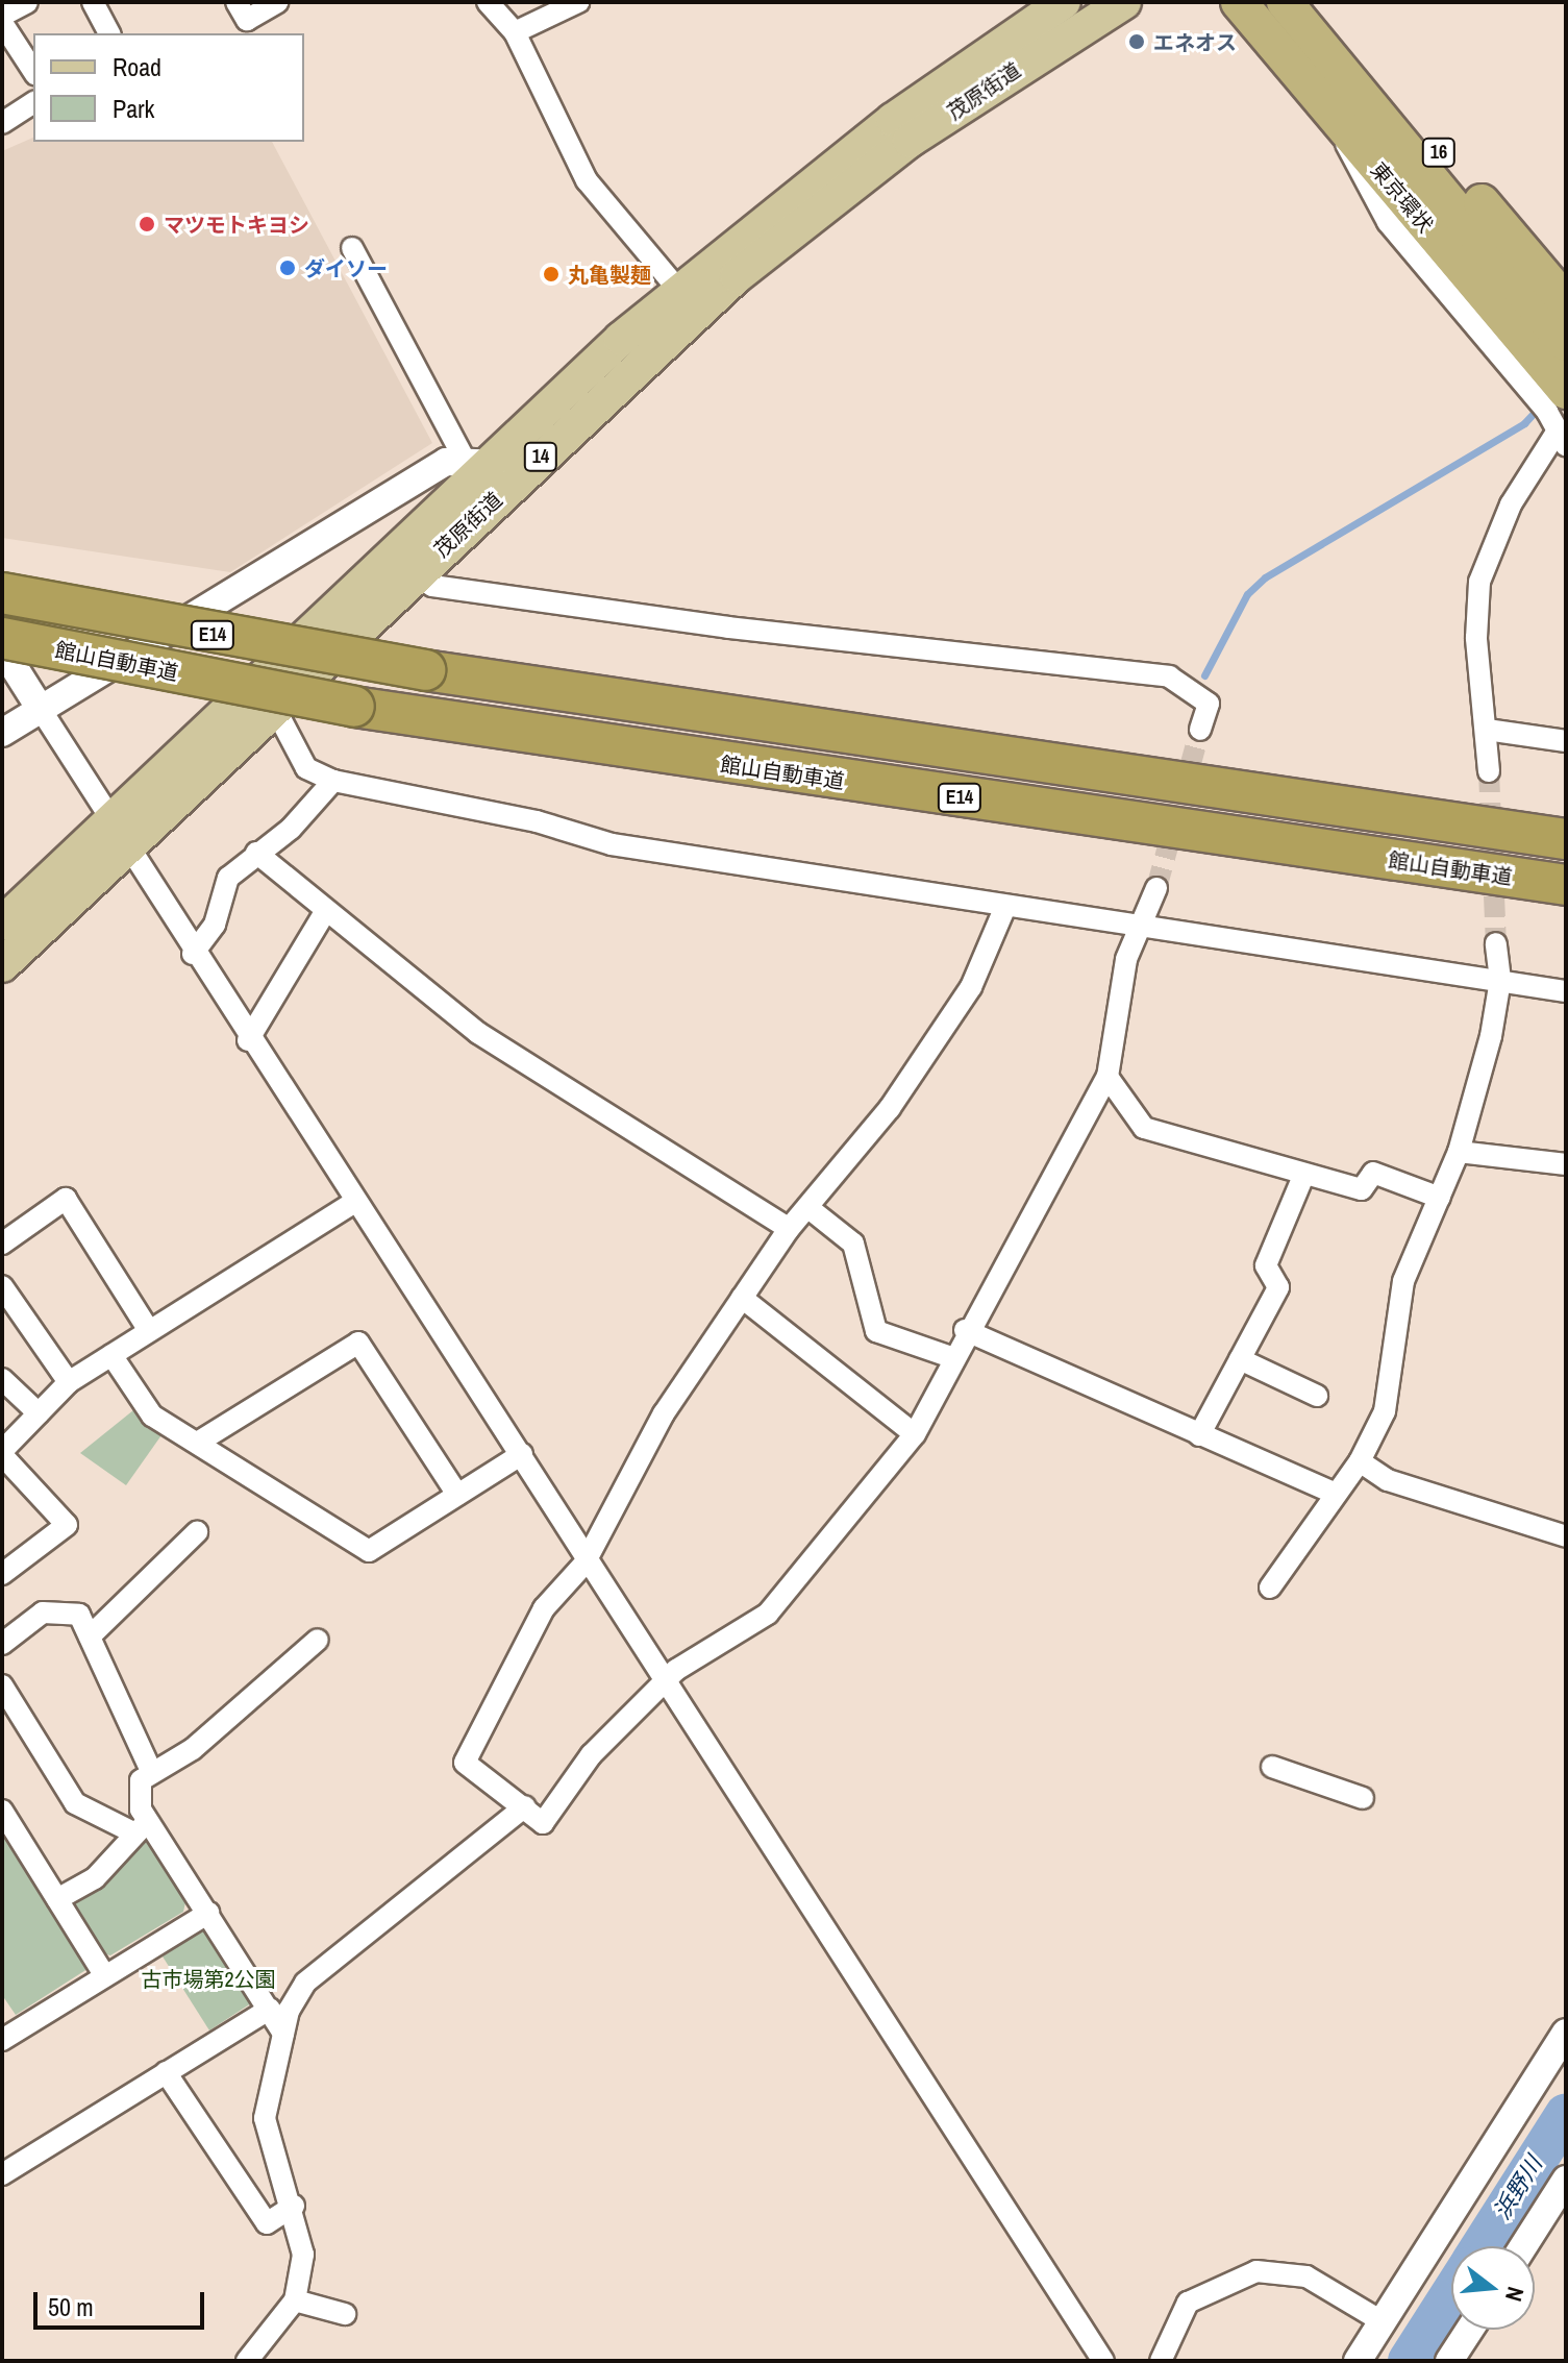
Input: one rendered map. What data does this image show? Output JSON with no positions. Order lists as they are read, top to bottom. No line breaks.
{"streets":{"highway":["16","東京環状","E14","館山自動車道"],"main road":["茂原街道","14"]},"water":["浜野川"],"parks":["古市場第2公園"],"places":["エネオス","マツモトキヨシ","ダイソー","丸亀製麺"],"legend":["Road","Park"],"scale_bar":"50 m","north":"right"}
